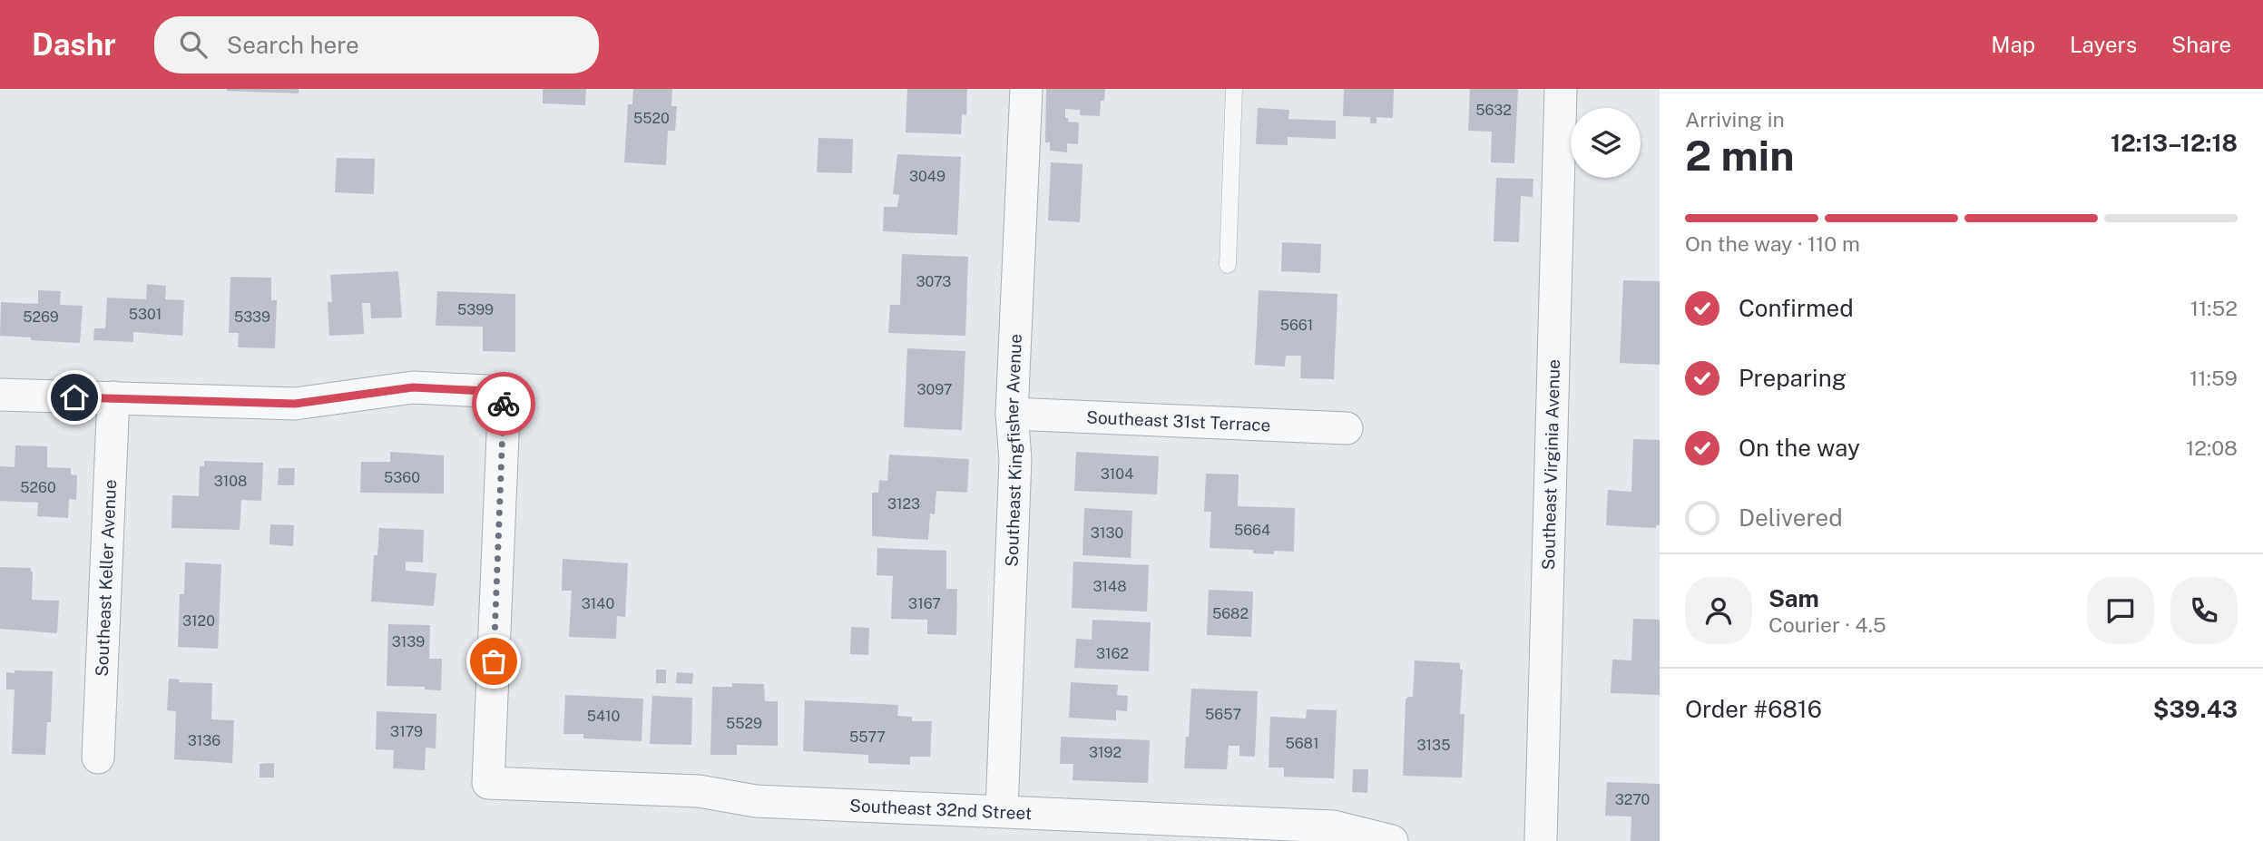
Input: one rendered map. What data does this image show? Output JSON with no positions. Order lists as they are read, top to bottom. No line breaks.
{"streets":{"street":["Southeast 31st Terrace","Southeast Kingfisher Avenue","Southeast Virginia Avenue","Southeast Keller Avenue","Southeast 32nd Street"]},"crossings":[["Southeast 31st Terrace","Southeast Kingfisher Avenue"],["Southeast Kingfisher Avenue","Southeast 32nd Street"],["Southeast Keller Avenue","Southeast 32nd Street"]],"house_numbers":["5632","5520","3049","3073","5399","5301","5269","5339","5661","3097","3104","5360","3108","5260","3123","5664","3130","3148","3140","3167","5682","3120","3139","3162","5657","5410","5529","3179","5577","3136","5681","3135","3192","3270"],"page":{"header":"Dashr","search":"Search here","nav":["Map","Layers","Share"],"heading":["2 min","Arriving in","12:13–12:18"],"panel":["Sam","Courier · 4.5","Order #6816","$39.43"],"bar":"On the way · 110 m","list":[["Confirmed","11:52"],["Preparing","11:59"],["On the way","12:08"],"Delivered"]}}
